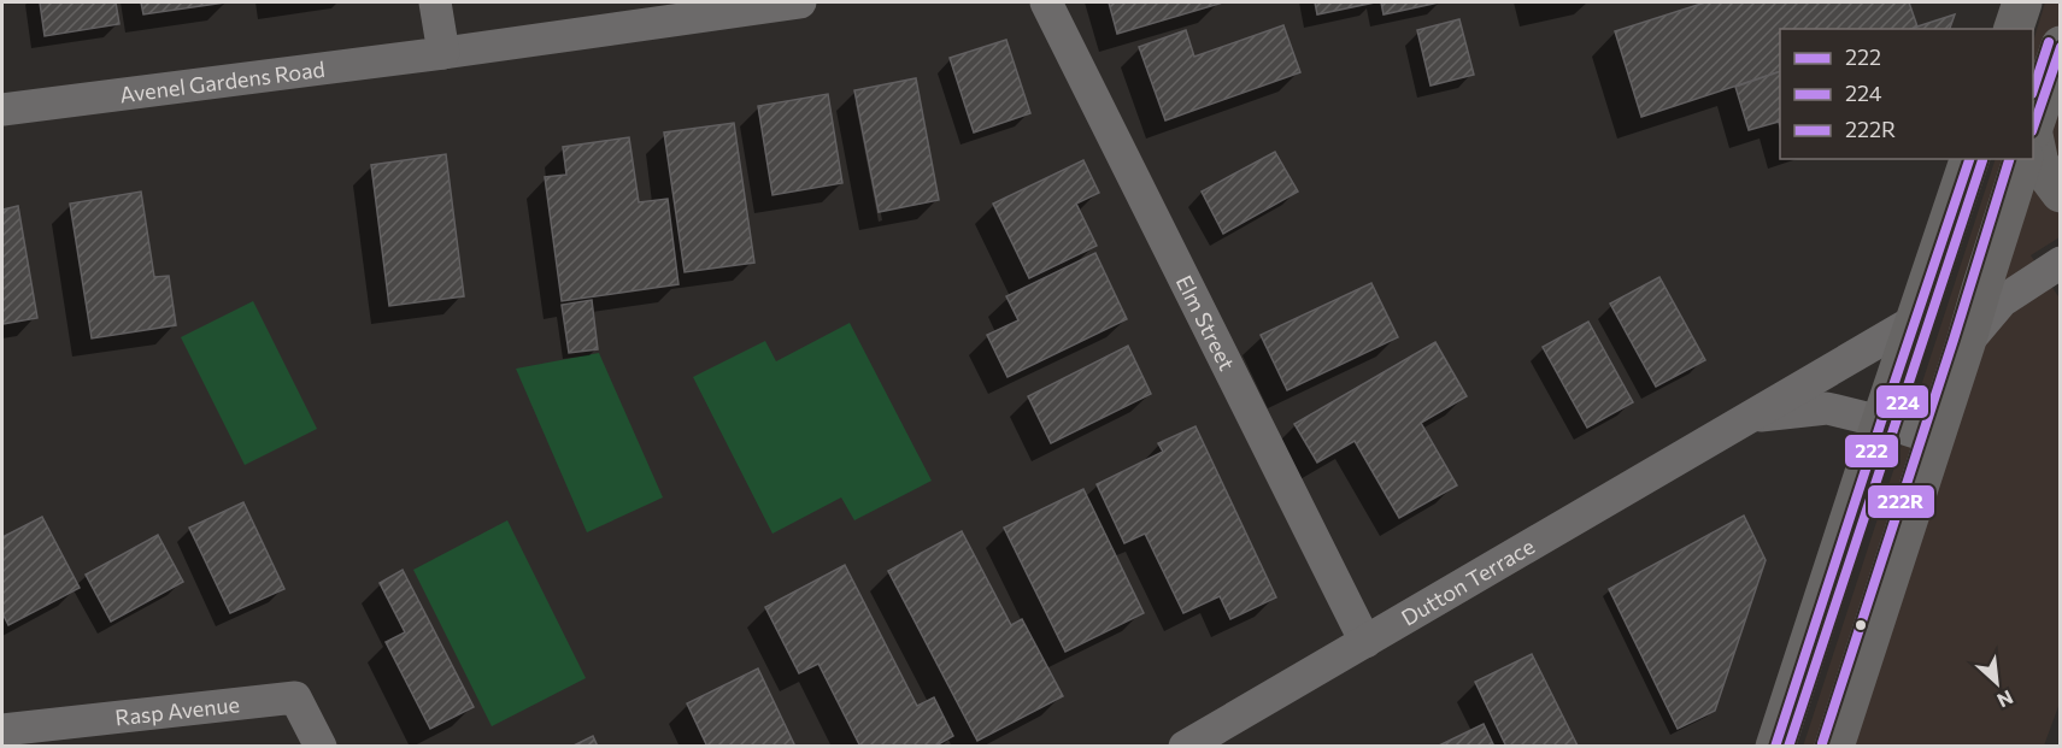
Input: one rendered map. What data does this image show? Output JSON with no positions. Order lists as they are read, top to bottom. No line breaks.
{"streets":{"street":["Avenel Gardens Road","Elm Street","Dutton Terrace","Rasp Avenue"]},"crossings":[["Elm Street","Dutton Terrace"]],"lines":["transit line 222R","transit line 222","transit line 224"],"legend":["222","224","222R"],"north":"bottom right"}
